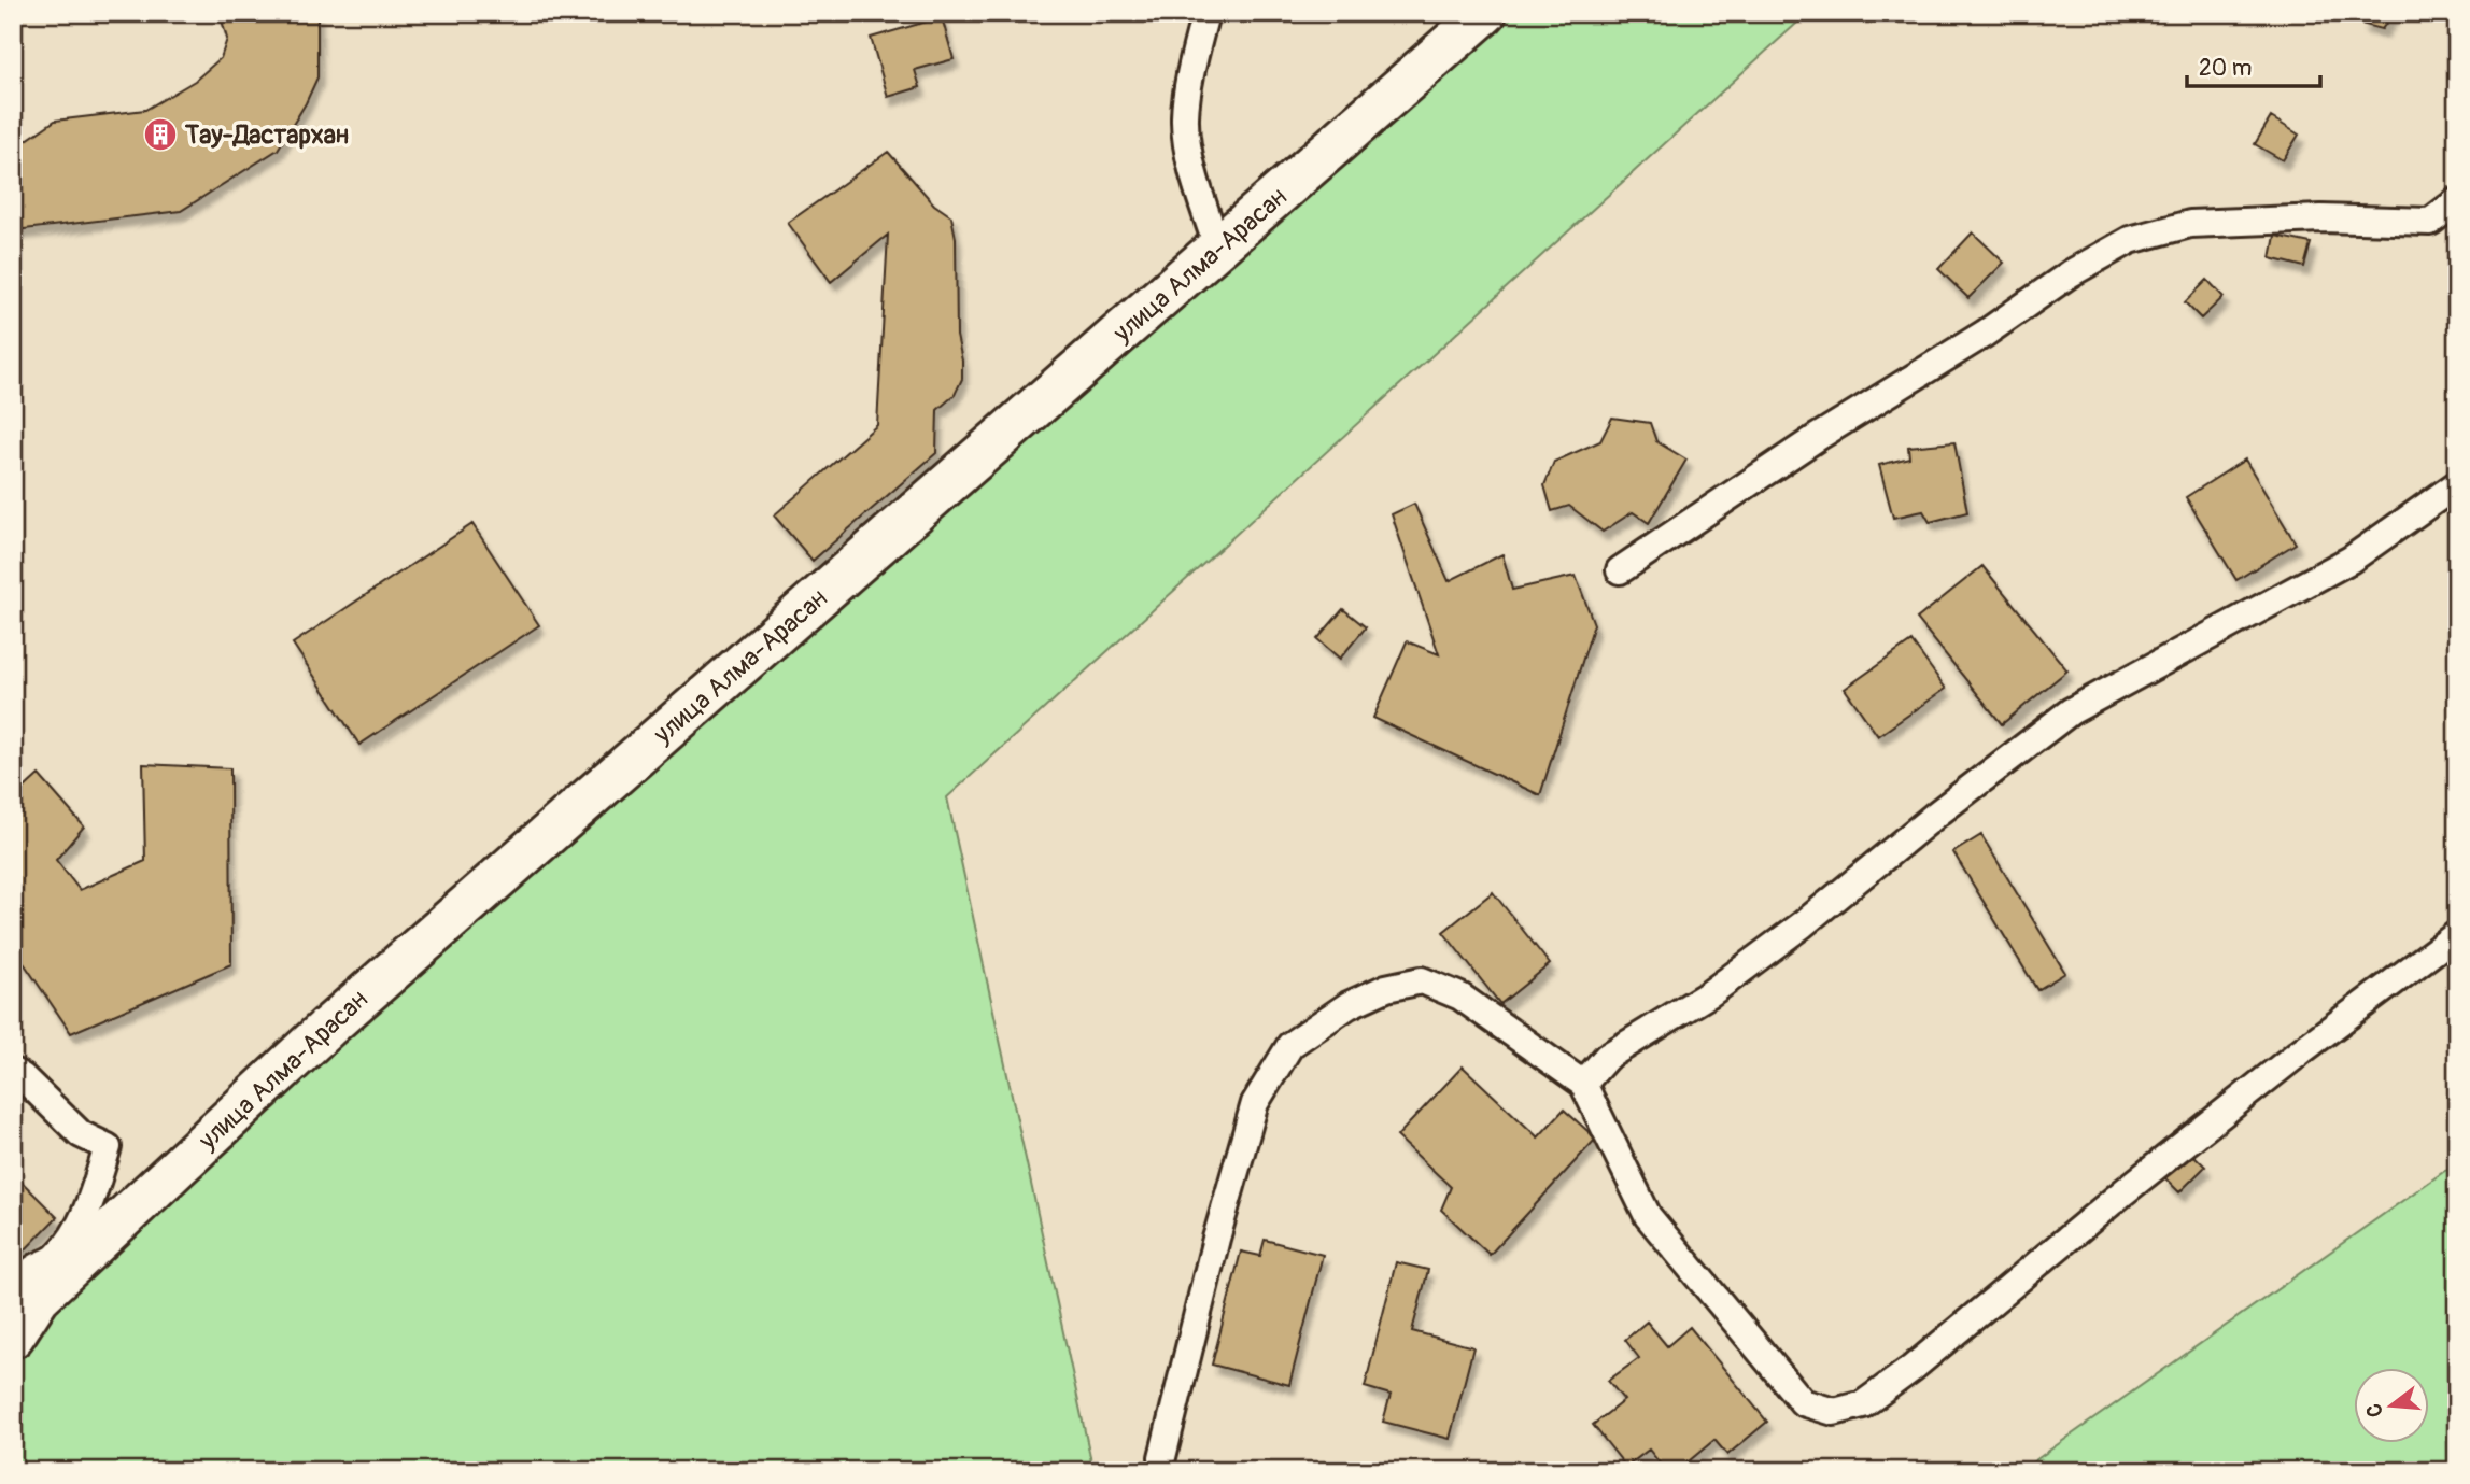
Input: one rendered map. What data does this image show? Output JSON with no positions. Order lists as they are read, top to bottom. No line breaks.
{"streets":{"main road":["улица Алма-Арасан"]},"places":{"building":["Тау-Дастархан"]},"scale_bar":"20 m","north":"left"}
